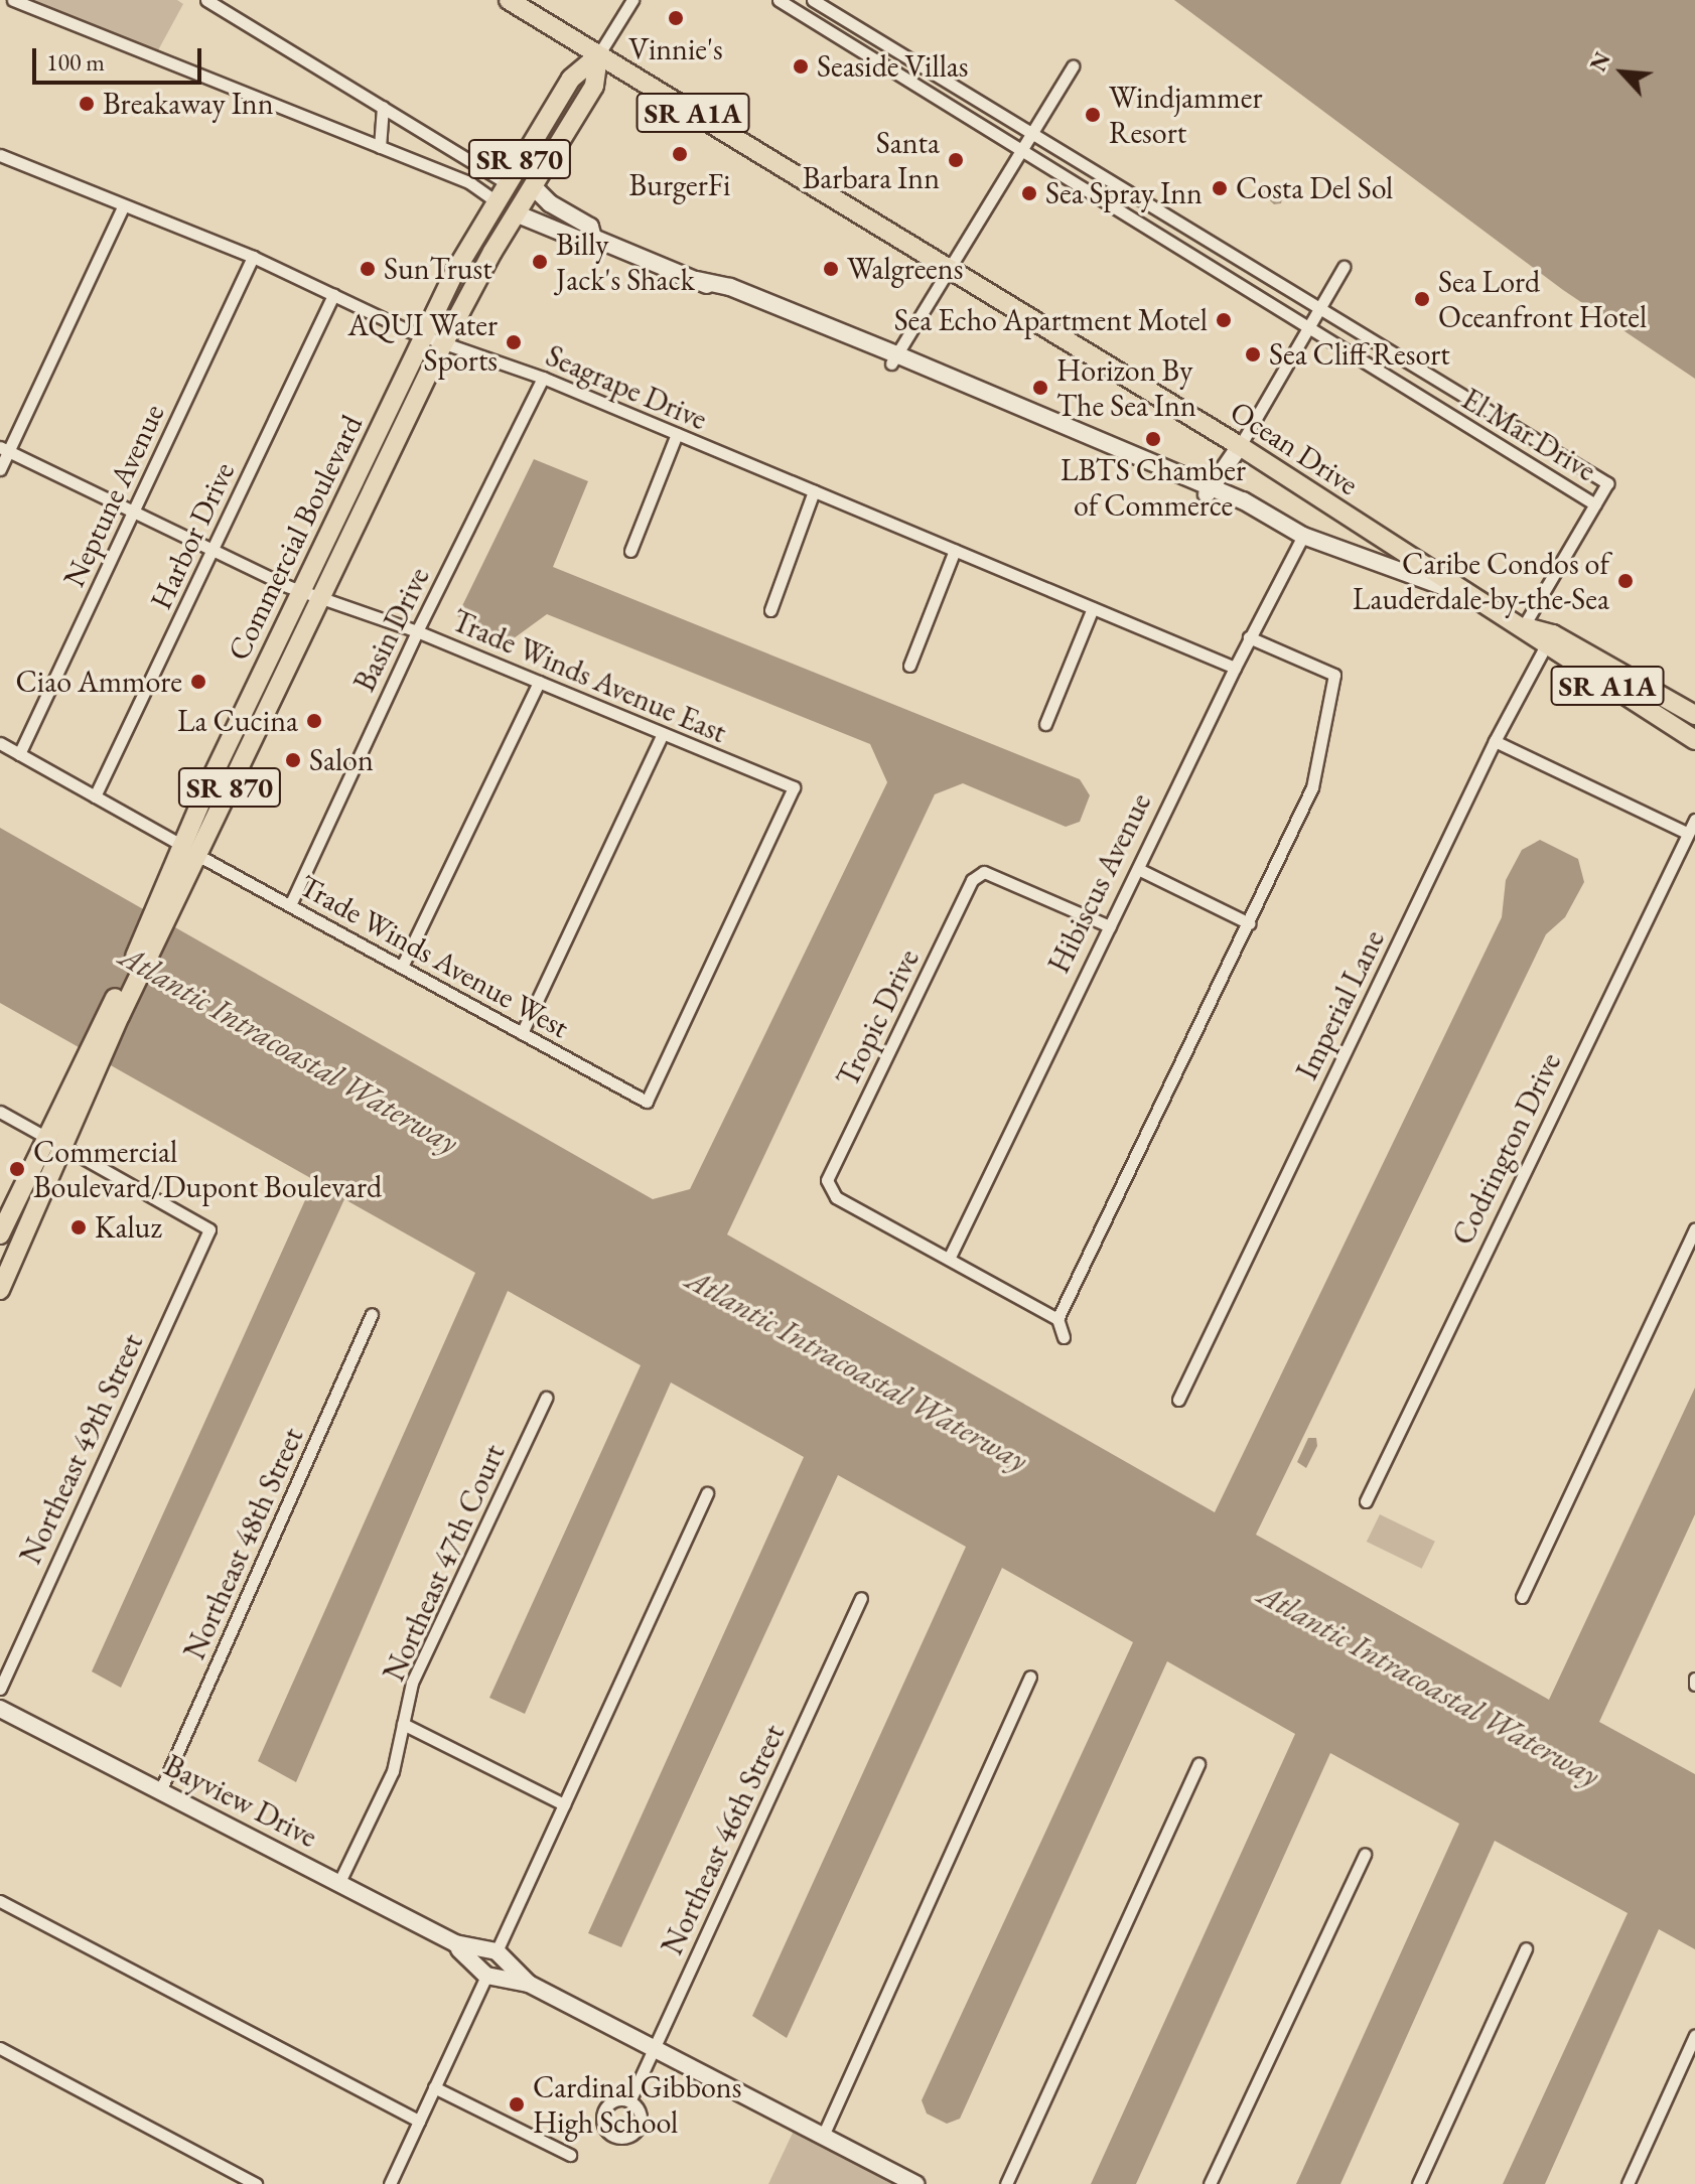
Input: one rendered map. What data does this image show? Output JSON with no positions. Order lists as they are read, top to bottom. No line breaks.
{"streets":{"main road":["SR A1A","SR 870","Ocean Drive","Commercial Boulevard"],"street":["Seagrape Drive","El Mar Drive","Neptune Avenue","Harbor Drive","Basin Drive","Trade Winds Avenue East","Hibiscus Avenue","Trade Winds Avenue West","Imperial Lane","Tropic Drive","Codrington Drive","Northeast 49th Street","Northeast 48th Street","Northeast 47th Court","Bayview Drive","Northeast 46th Street"]},"crossings":[["SR A1A","Ocean Drive"],["SR A1A","Imperial Lane"],["SR 870","Commercial Boulevard"],["SR 870","Northeast 49th Street"],["Seagrape Drive","Neptune Avenue"],["Seagrape Drive","Harbor Drive"],["Seagrape Drive","Commercial Boulevard"],["Seagrape Drive","Basin Drive"],["Seagrape Drive","Hibiscus Avenue"],["Ocean Drive","Commercial Boulevard"],["Neptune Avenue","Trade Winds Avenue West"],["Harbor Drive","Trade Winds Avenue East"],["Harbor Drive","Trade Winds Avenue West"],["Commercial Boulevard","Trade Winds Avenue East"],["Commercial Boulevard","Trade Winds Avenue West"],["Basin Drive","Trade Winds Avenue East"],["Basin Drive","Trade Winds Avenue West"],["Trade Winds Avenue East","Trade Winds Avenue West"],["Hibiscus Avenue","Tropic Drive"],["Northeast 48th Street","Bayview Drive"],["Northeast 47th Court","Bayview Drive"],["Bayview Drive","Northeast 46th Street"]],"water":["Atlantic Intracoastal Waterway"],"places":["Vinnie's","Seaside Villas","Breakaway Inn","Windjammer Resort","BurgerFi","Santa Barbara Inn","Costa Del Sol","Sea Spray Inn","Billy Jack's Shack","SunTrust","Walgreens","Sea Lord Oceanfront Hotel","Sea Echo Apartment Motel","AQUI Water Sports","Sea Cliff Resort","Horizon By The Sea Inn","LBTS Chamber of Commerce","Caribe Condos of Lauderdale-by-the-Sea","Ciao Ammore","La Cucina","Salon","Commercial Boulevard/Dupont Boulevard","Kaluz","Cardinal Gibbons High School"],"scale_bar":"100 m","north":"top left"}
